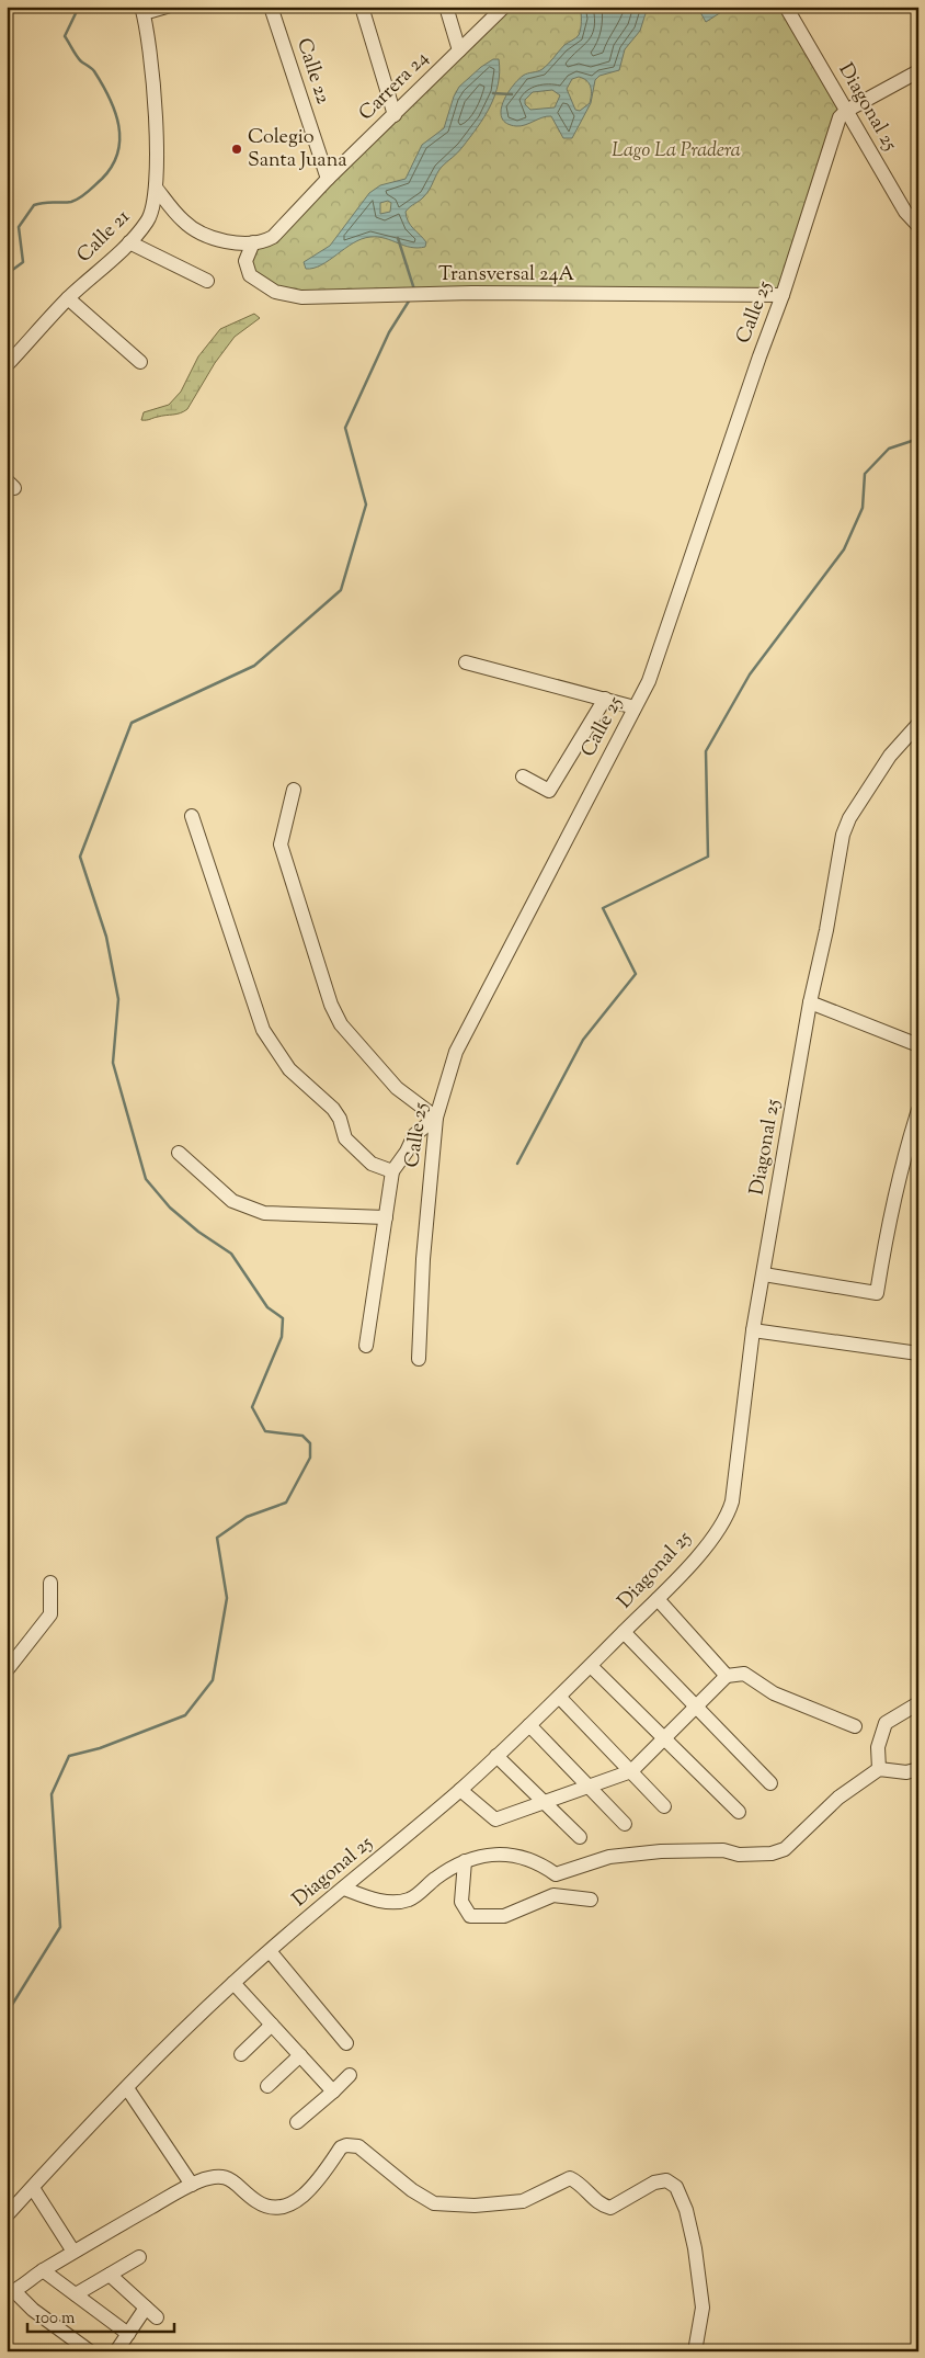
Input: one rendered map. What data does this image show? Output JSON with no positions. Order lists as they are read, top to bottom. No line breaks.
{"streets":{"street":["Calle 22","Carrera 24","Diagonal 25","Calle 21","Transversal 24A","Calle 25"]},"crossings":[["Calle 22","Carrera 24"],["Carrera 24","Transversal 24A"],["Diagonal 25","Calle 25"],["Transversal 24A","Calle 25"]],"parks":["Lago La Pradera"],"places":["Colegio Santa Juana"],"scale_bar":"100 m"}
